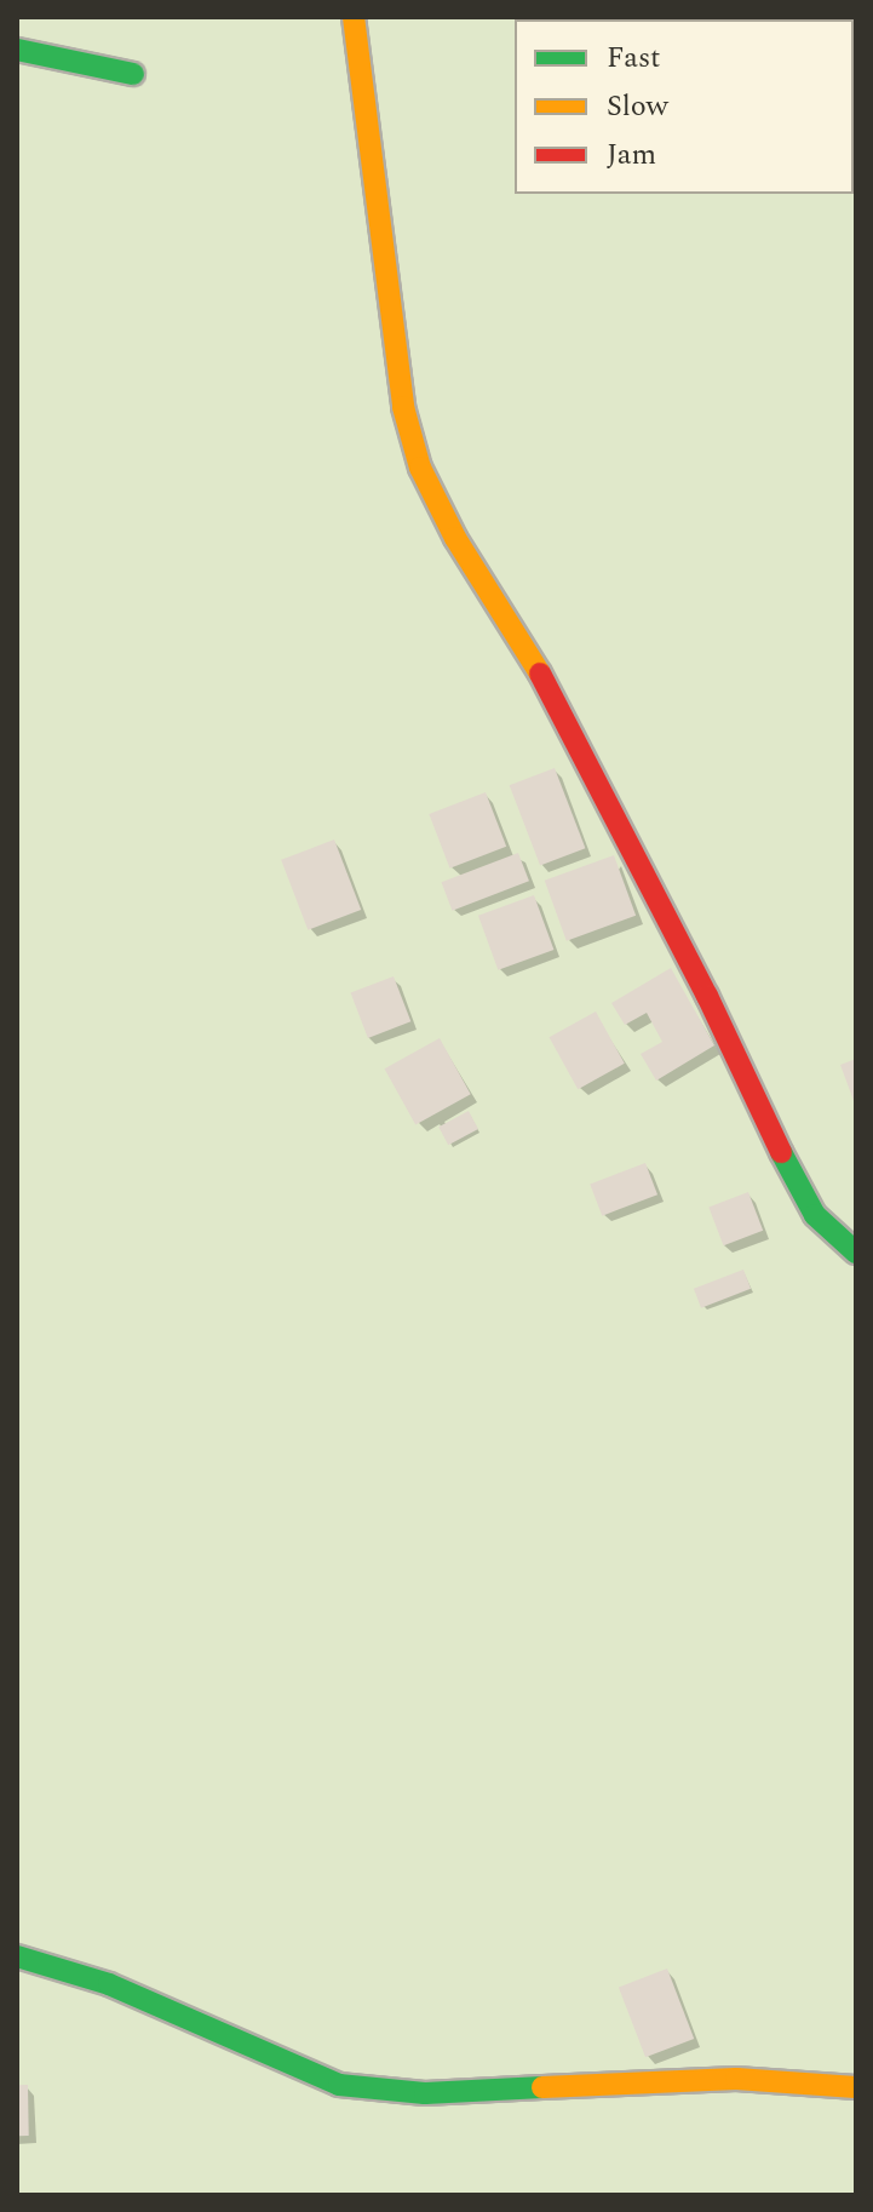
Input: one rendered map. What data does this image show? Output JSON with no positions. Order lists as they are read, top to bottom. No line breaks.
{"legend":["Fast","Slow","Jam"]}
